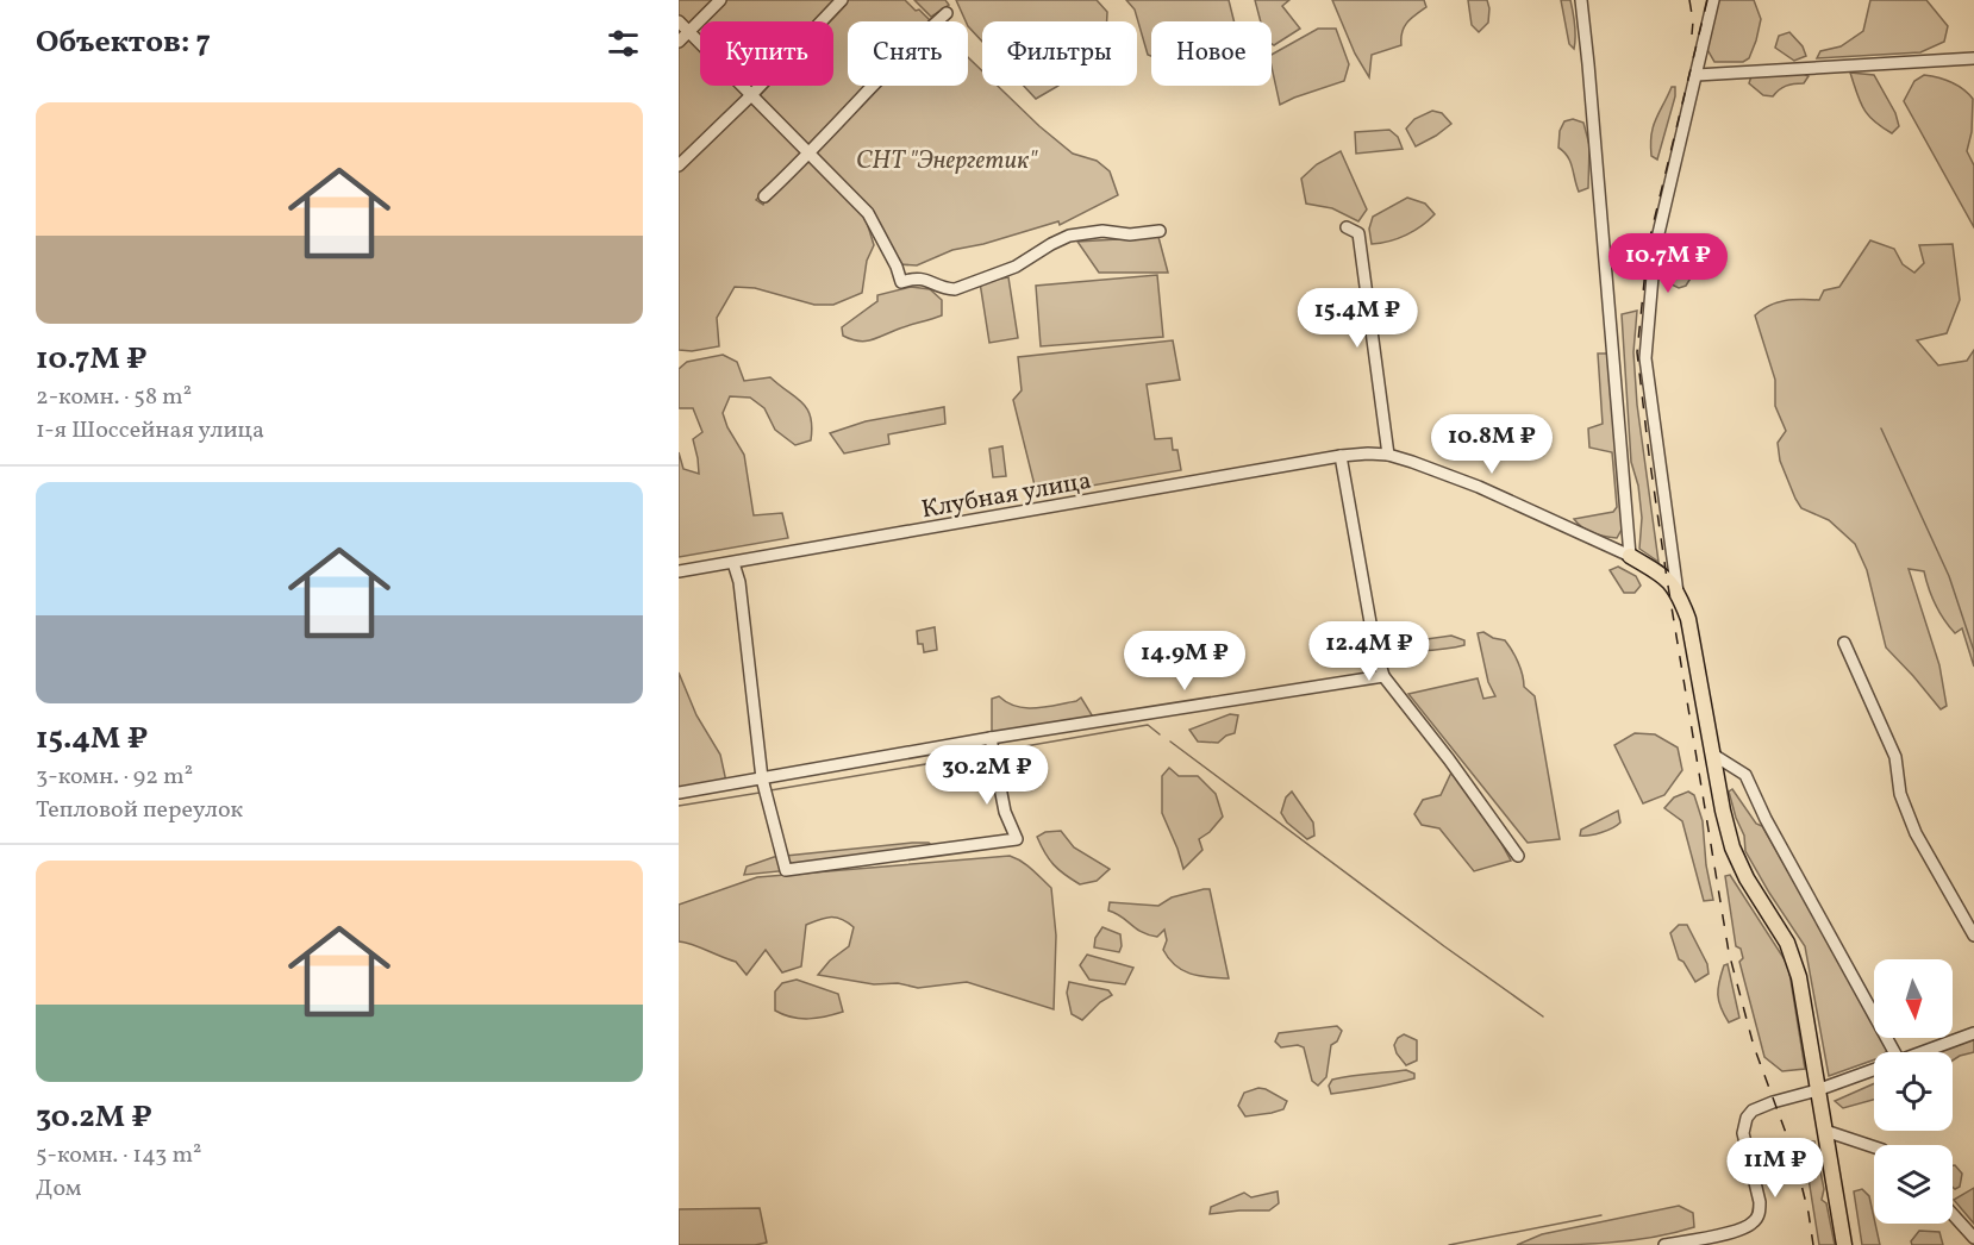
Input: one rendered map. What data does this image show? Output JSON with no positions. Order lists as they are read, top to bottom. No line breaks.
{"streets":{"street":["Клубная улица"]},"parks":["СНТ \"Энергетик\""],"north":"bottom","page":{"heading":"Объектов: 7","chip":["Купить","Снять","Фильтры","Новое"],"list":[{"name":"10.7M ₽","note":"2-комн. · 58 m² · 1-я Шоссейная улица"},{"name":"15.4M ₽","note":"3-комн. · 92 m² · Тепловой переулок"},{"name":"30.2M ₽","note":"5-комн. · 143 m² · Дом"}],"price":["10.7M ₽","15.4M ₽","10.8M ₽","12.4M ₽","14.9M ₽","30.2M ₽","11M ₽"]}}
